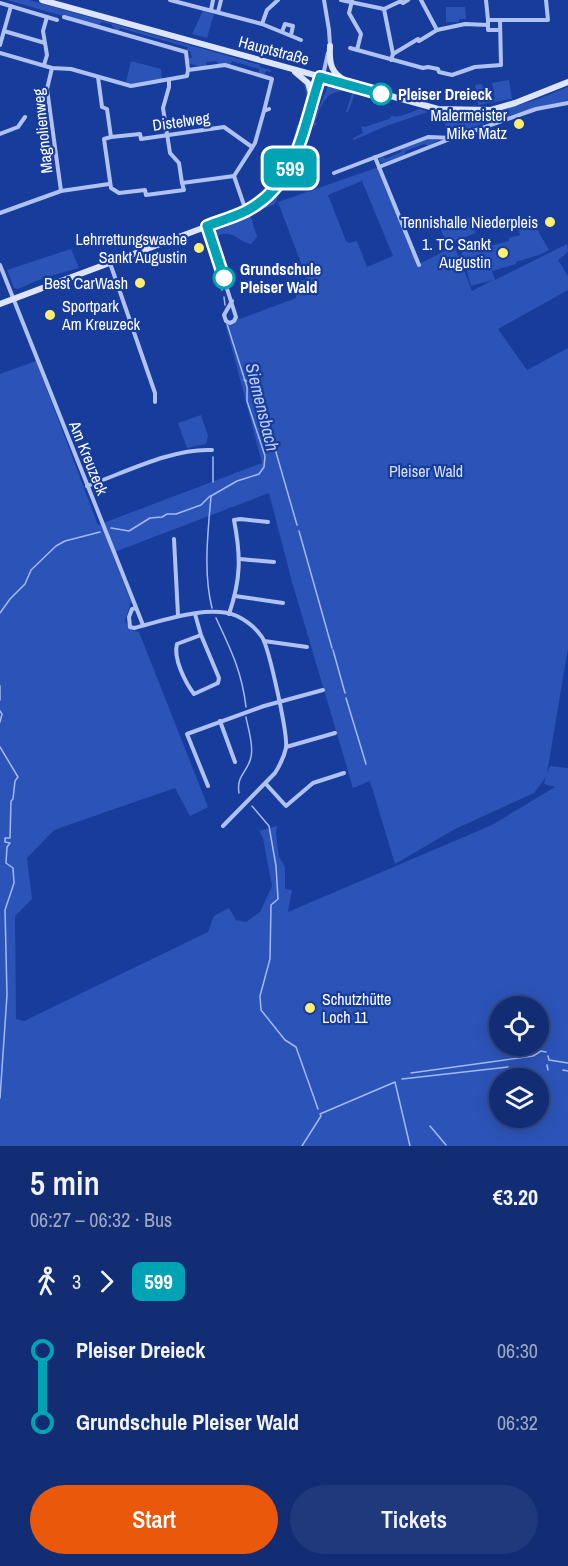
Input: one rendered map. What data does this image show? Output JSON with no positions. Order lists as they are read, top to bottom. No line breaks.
{"streets":{"main road":["Hauptstraße"],"street":["Distelweg","Magnolienweg","Am Kreuzeck"]},"water":["Siemensbach"],"parks":["Pleiser Wald"],"places":["Pleiser Dreieck","Malermeister Mike Matz","Tennishalle Niederpleis","Lehrrettungswache Sankt Augustin","1. TC Sankt Augustin","Grundschule Pleiser Wald","Best CarWash","Sportpark Am Kreuzeck","Schutzhütte Loch 11"],"lines":["bus line 599"],"page":{"on_map":"599","heading":["5 min","06:27 – 06:32 · Bus","€3.20"],"legs":["3","599"],"list":[{"name":"Pleiser Dreieck","value":"06:30"},{"name":"Grundschule Pleiser Wald","value":"06:32"}],"buttons":["Start","Tickets"]}}
